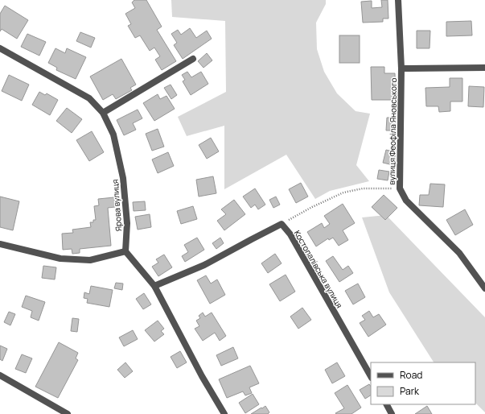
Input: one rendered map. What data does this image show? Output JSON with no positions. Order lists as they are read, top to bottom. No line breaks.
{"streets":{"street":["вулиця Феофіла Яновського","Ярова вулиця","Костопалівська вулиця"]},"legend":["Road","Park"]}
